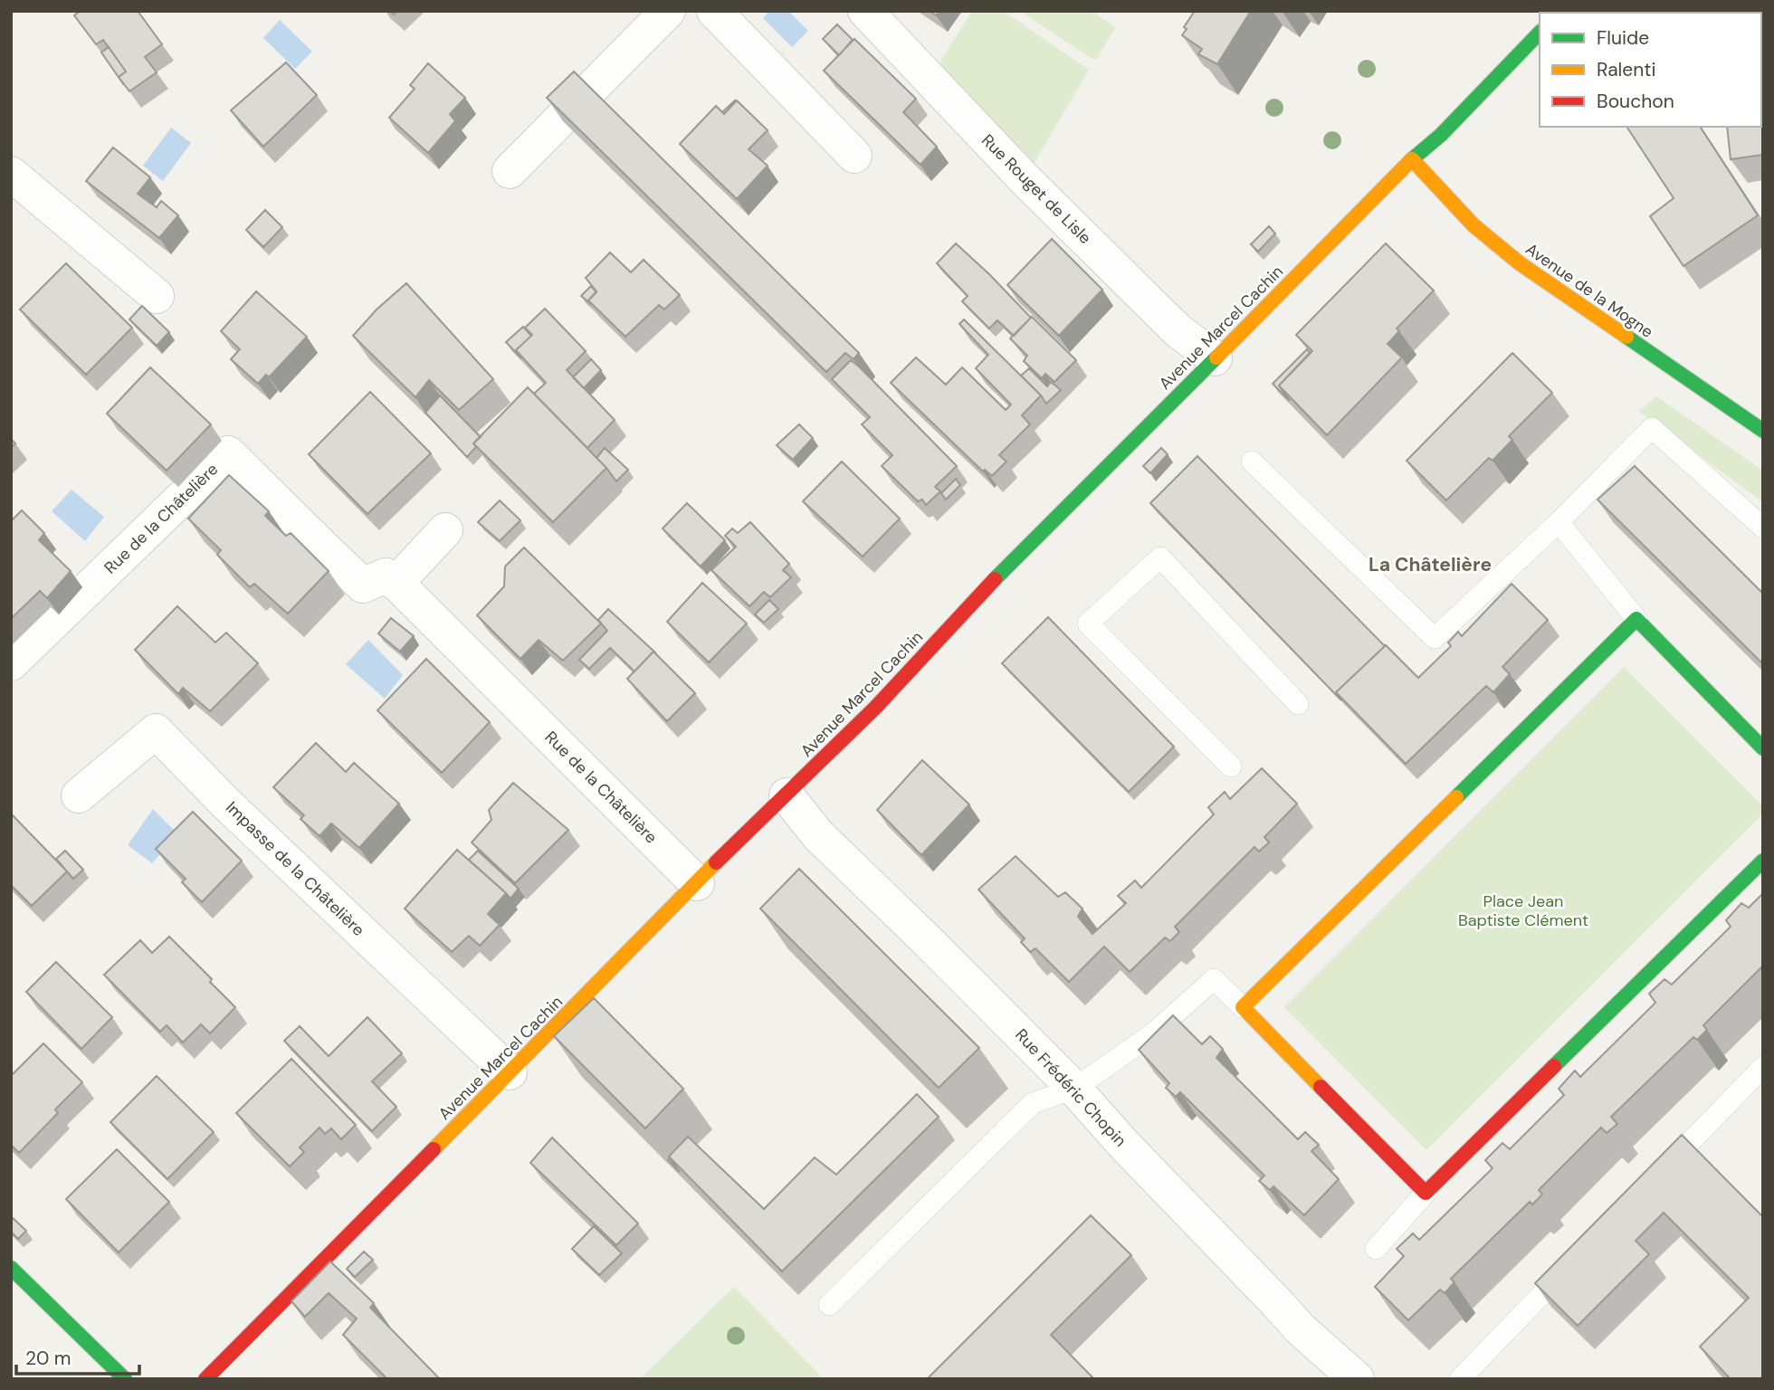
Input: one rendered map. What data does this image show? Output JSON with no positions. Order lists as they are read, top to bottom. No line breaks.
{"streets":{"street":["Rue Rouget de Lisle","Avenue de la Mogne","Avenue Marcel Cachin","Rue de la Châtelière","Impasse de la Châtelière","Rue Frédéric Chopin"]},"crossings":[["Rue Rouget de Lisle","Avenue Marcel Cachin"],["Avenue de la Mogne","Avenue Marcel Cachin"],["Avenue Marcel Cachin","Rue de la Châtelière"],["Avenue Marcel Cachin","Impasse de la Châtelière"],["Avenue Marcel Cachin","Rue Frédéric Chopin"]],"districts":["La Châtelière"],"parks":["Place Jean Baptiste Clément"],"legend":["Fluide","Ralenti","Bouchon"],"scale_bar":"20 m"}
